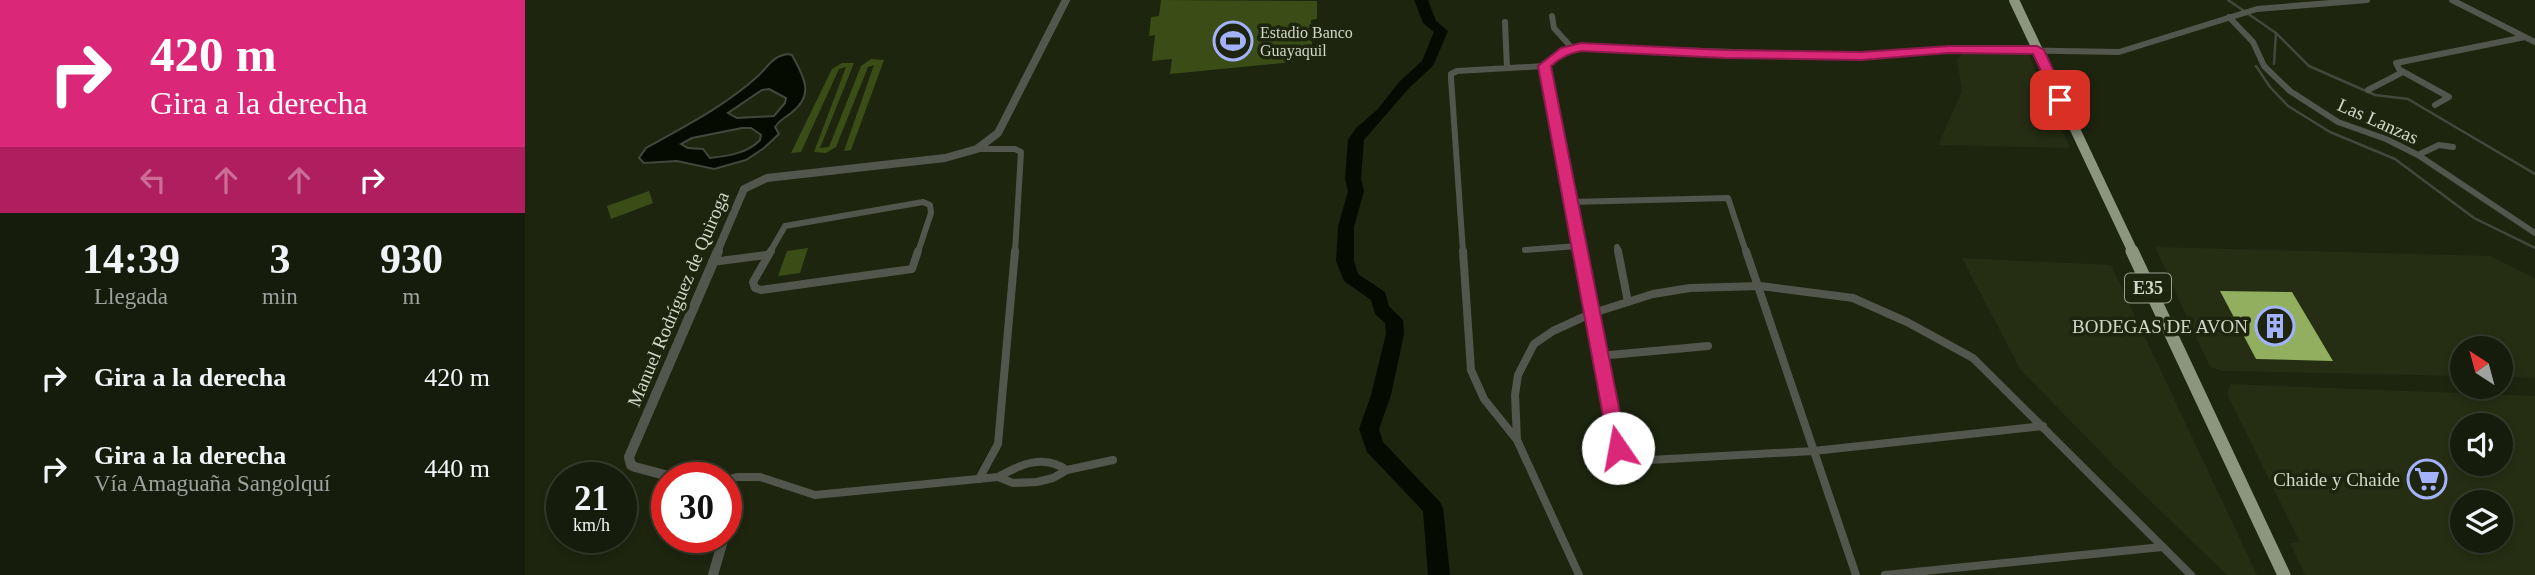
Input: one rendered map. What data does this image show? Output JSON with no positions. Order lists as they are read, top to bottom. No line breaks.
{"streets":{"highway":["E35"],"street":["Las Lanzas","Manuel Rodríguez de Quiroga"]},"places":{"sports":["Estadio Banco Guayaquil"],"building":["BODEGAS DE AVON"],"supermarket":["Chaide y Chaide"]},"north":"top left","page":{"turn":["420 m","Gira a la derecha"],"eta":["14:39","Llegada","3","min","930","m"],"list":[{"name":"Gira a la derecha","value":"420 m"},{"name":"Gira a la derecha","note":"Vía Amaguaña Sangolquí","value":"440 m"}],"speed":"21 km/h","limit":"30"}}
